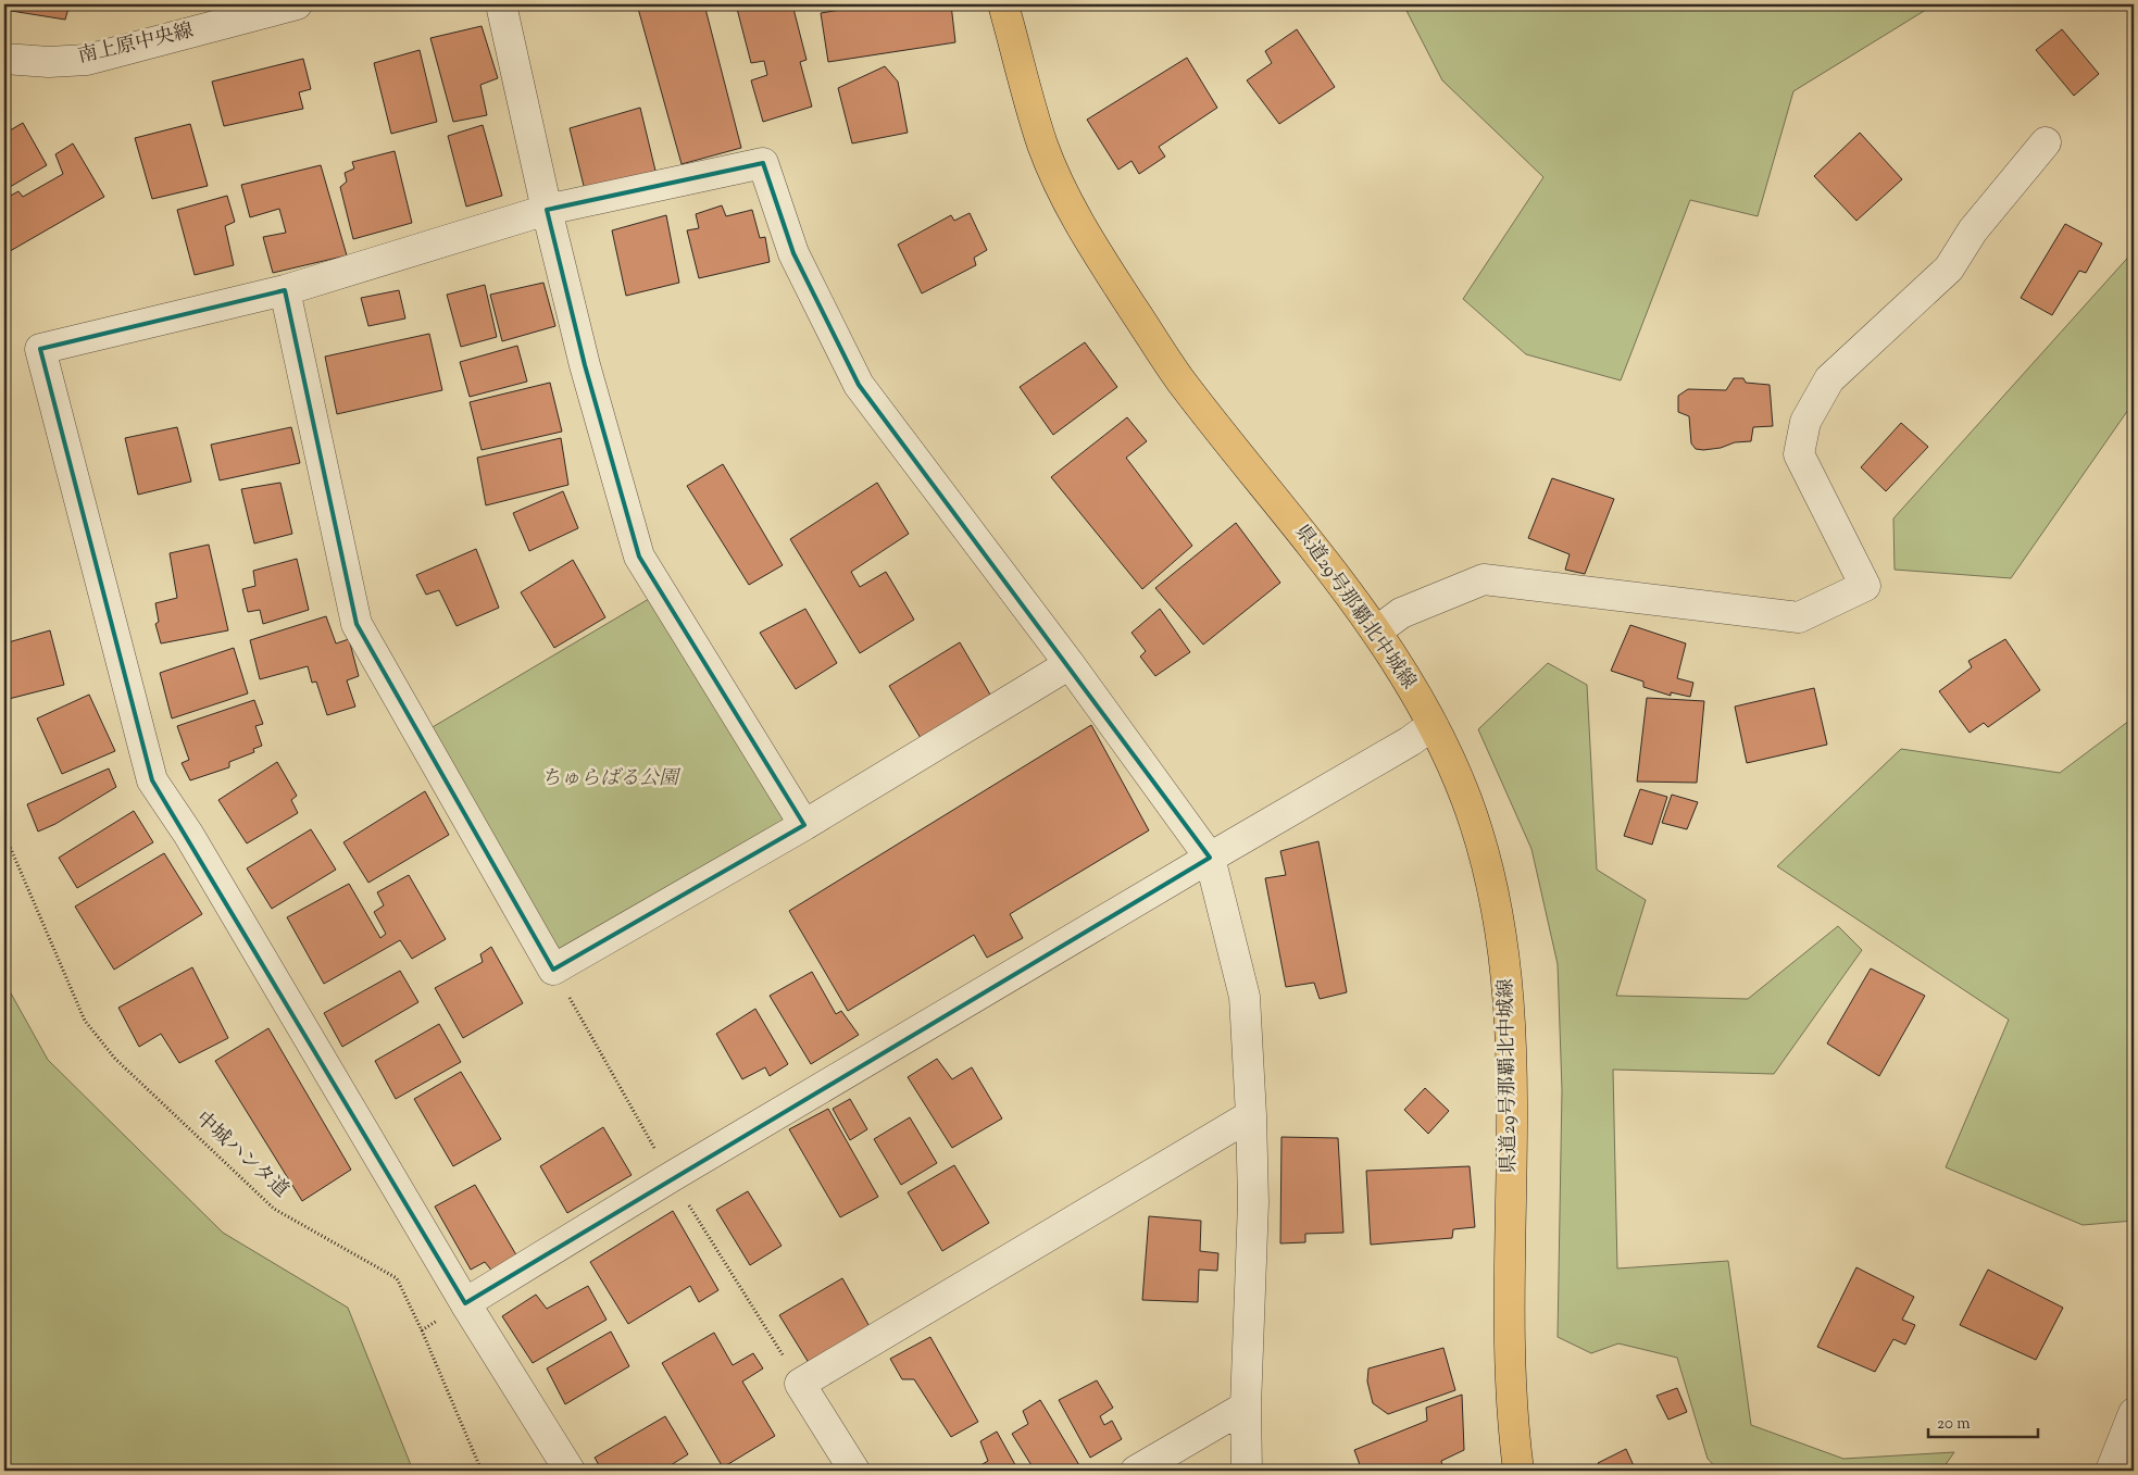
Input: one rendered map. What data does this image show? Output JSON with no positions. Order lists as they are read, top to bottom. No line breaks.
{"streets":{"main road":["県道29号那覇北中城線"],"street":["南上原中央線"],"path":["中城ハンタ道"]},"parks":["ちゅらばる公園"],"scale_bar":"20 m"}
